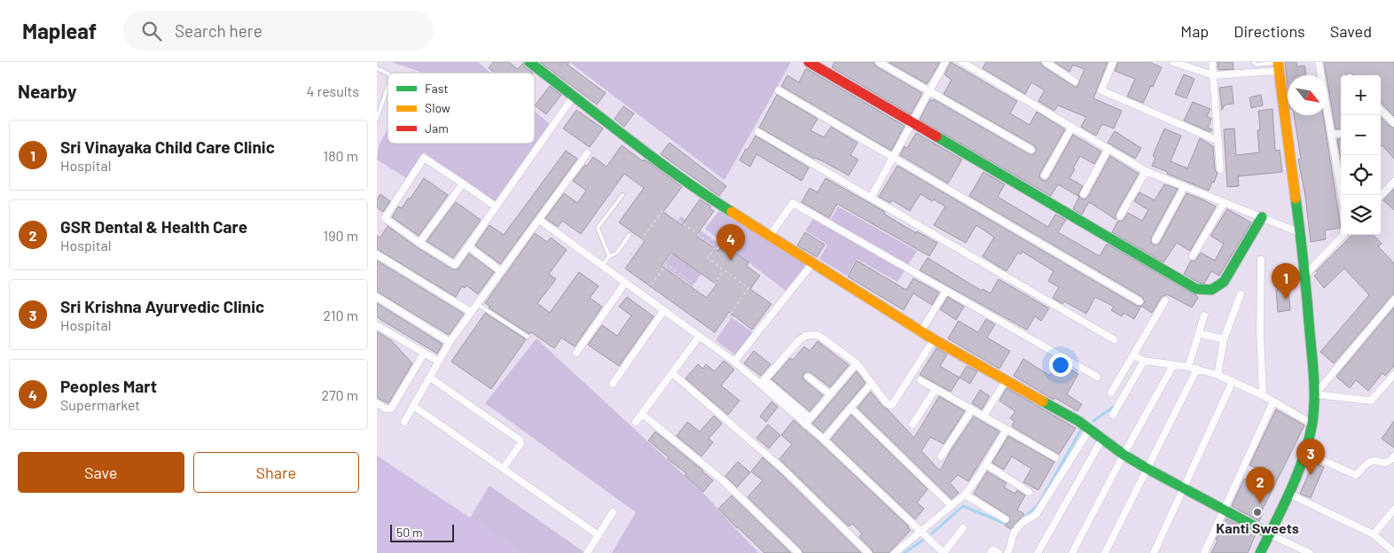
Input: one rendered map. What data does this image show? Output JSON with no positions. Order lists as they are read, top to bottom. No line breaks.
{"places":["Kanti Sweets"],"legend":["Fast","Slow","Jam"],"scale_bar":"50 m","north":"bottom right","page":{"header":"Mapleaf","search":"Search here","nav":["Map","Directions","Saved"],"heading":["Nearby","4 results"],"map_buttons":["+","−"],"list":[{"mark":"1","name":"Sri Vinayaka Child Care Clinic","note":"Hospital","value":"180 m"},{"mark":"2","name":"GSR Dental & Health Care","note":"Hospital","value":"190 m"},{"mark":"3","name":"Sri Krishna Ayurvedic Clinic","note":"Hospital","value":"210 m"},{"mark":"4","name":"Peoples Mart","note":"Supermarket","value":"270 m"}],"pins":["4","1","3","2"],"buttons":["Save","Share"],"scale":"50 m"}}
